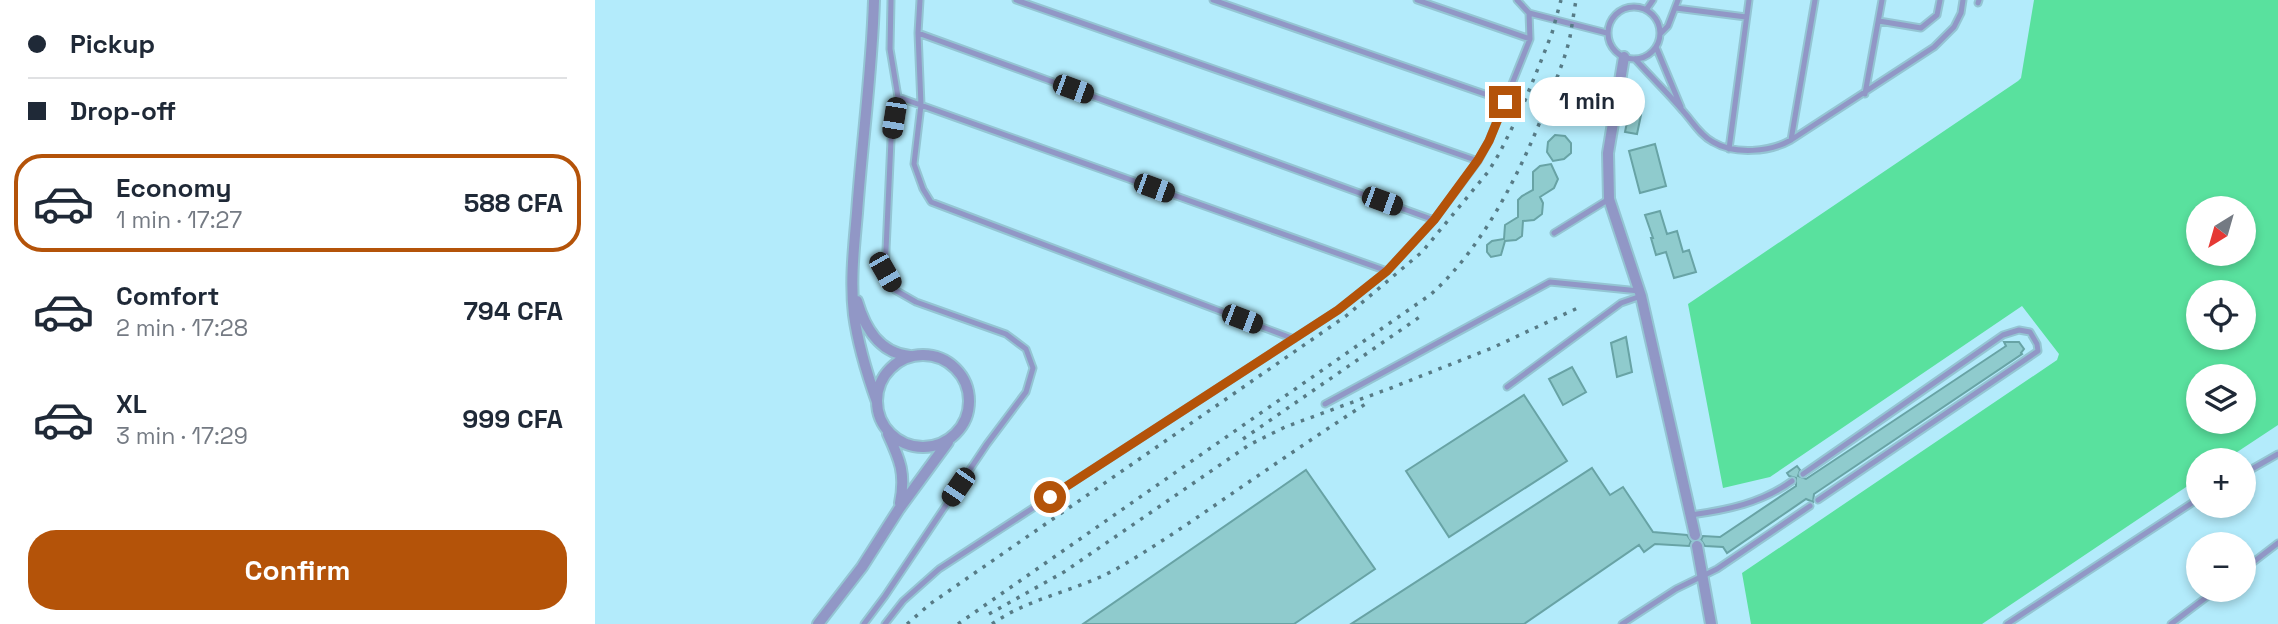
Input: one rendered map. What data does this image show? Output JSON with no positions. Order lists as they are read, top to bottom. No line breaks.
{"north":"bottom left","page":{"banner":["Pickup","Drop-off"],"bubble":"1 min","list":[{"name":"Economy","note":"1 min · 17:27","value":"588 CFA"},{"name":"Comfort","note":"2 min · 17:28","value":"794 CFA"},{"name":"XL","note":"3 min · 17:29","value":"999 CFA"}],"map_buttons":["+","−"],"buttons":"Confirm"}}
